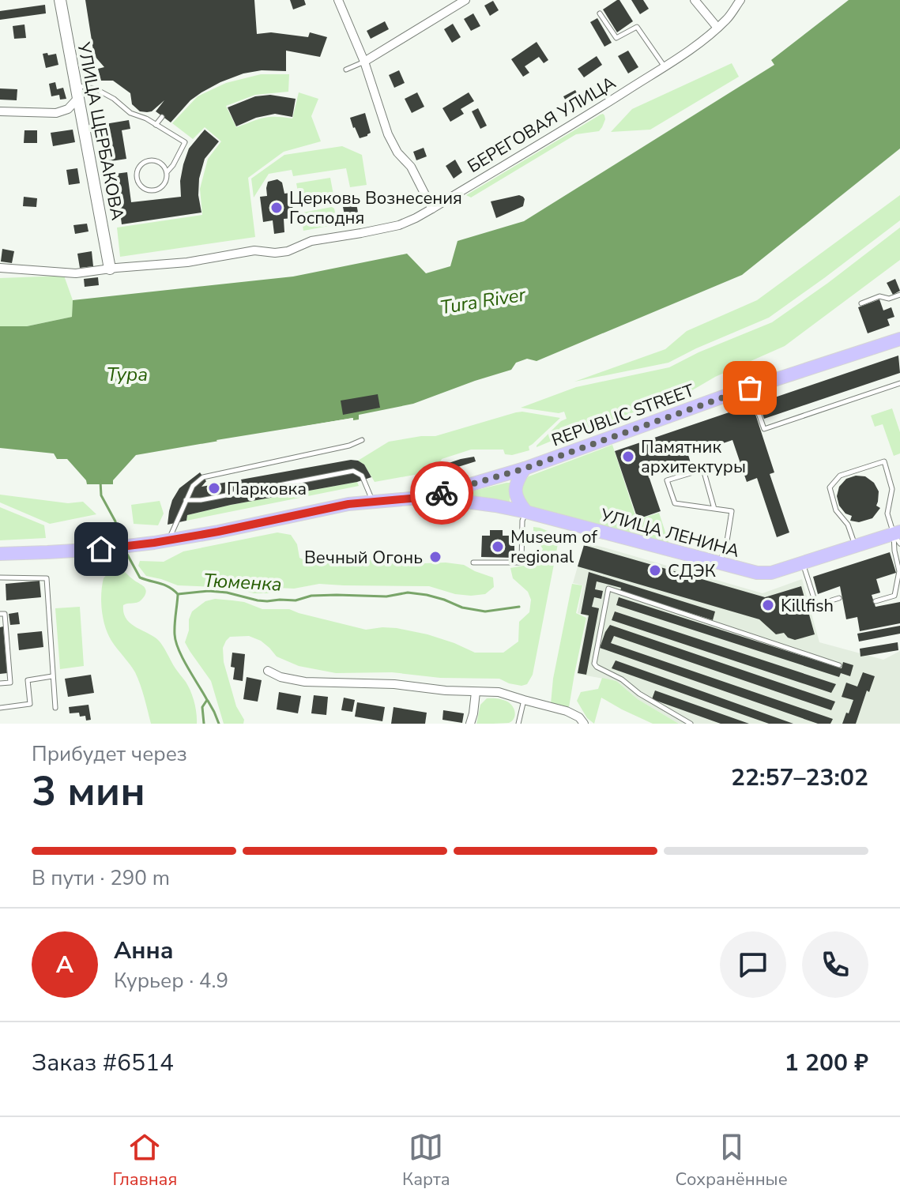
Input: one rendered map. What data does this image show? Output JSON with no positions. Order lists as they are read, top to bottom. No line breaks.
{"streets":{"main road":["REPUBLIC STREET","УЛИЦА ЛЕНИНА"],"street":["БЕРЕГОВАЯ УЛИЦА","УЛИЦА ЩЕРБАКОВА"]},"crossings":[["БЕРЕГОВАЯ УЛИЦА","УЛИЦА ЩЕРБАКОВА"],["REPUBLIC STREET","УЛИЦА ЛЕНИНА"]],"water":["Tura River","Тура","Тюменка"],"places":["Церковь Вознесения Господня","Памятник архитектуры","Парковка","Museum of regional","Вечный Огонь","СДЭК","Killfish"],"page":{"heading":["3 мин","Прибудет через","22:57–23:02"],"panel":["Анна","Курьер · 4.9","Заказ #6514","1 200 ₽"],"bar":"В пути · 290 m","round":"А","tabs":["Главная","Карта","Сохранённые"]}}
